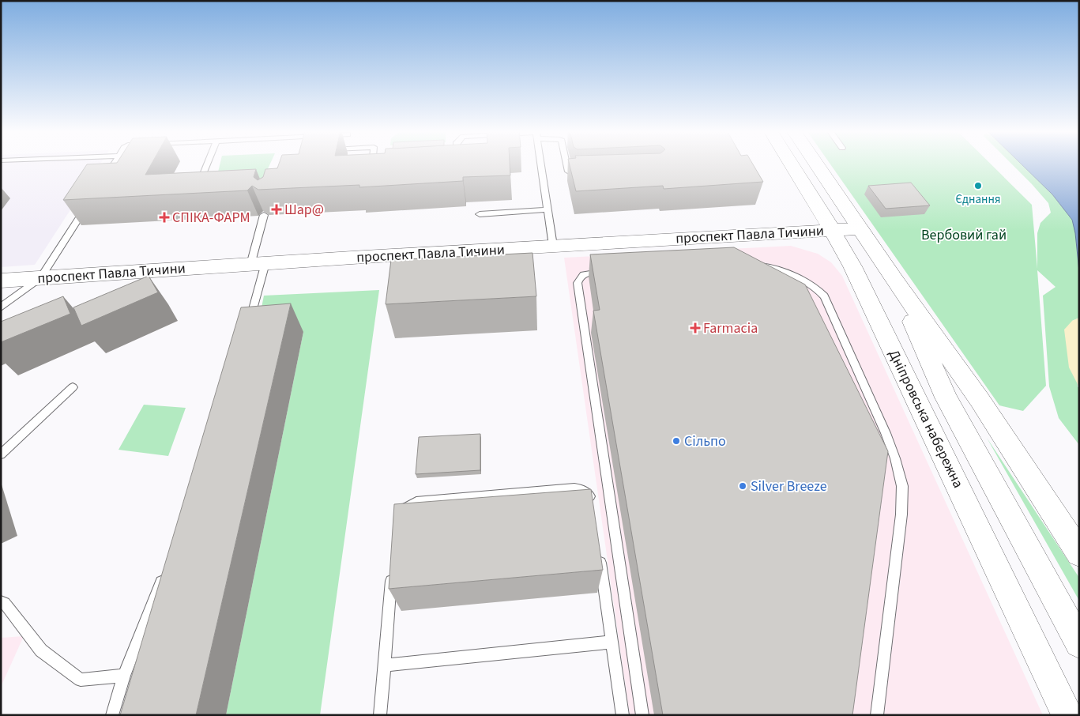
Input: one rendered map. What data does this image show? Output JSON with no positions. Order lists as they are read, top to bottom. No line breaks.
{"streets":{"main road":["проспект Павла Тичини","Дніпровська набережна"]},"crossings":[["проспект Павла Тичини","Дніпровська набережна"]],"parks":["Вербовий гай"],"places":{"other":["Єднання","Сільпо","Silver Breeze"],"health":["Шар@","СПІКА-ФАРМ","Farmacia"]}}
